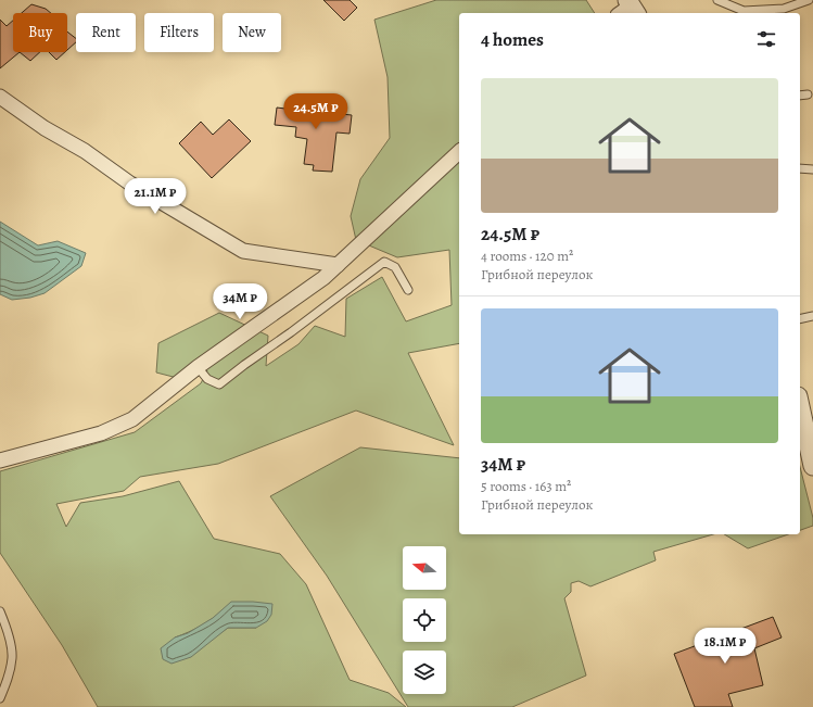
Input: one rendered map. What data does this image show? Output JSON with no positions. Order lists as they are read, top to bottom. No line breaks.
{"north":"left","page":{"chip":["Buy","Rent","Filters","New"],"heading":"4 homes","list":[{"name":"24.5M ₽","note":"4 rooms · 120 m² · Грибной переулок"},{"name":"34M ₽","note":"5 rooms · 163 m² · Грибной переулок"}],"price":["24.5M ₽","21.1M ₽","34M ₽","18.1M ₽"]}}
